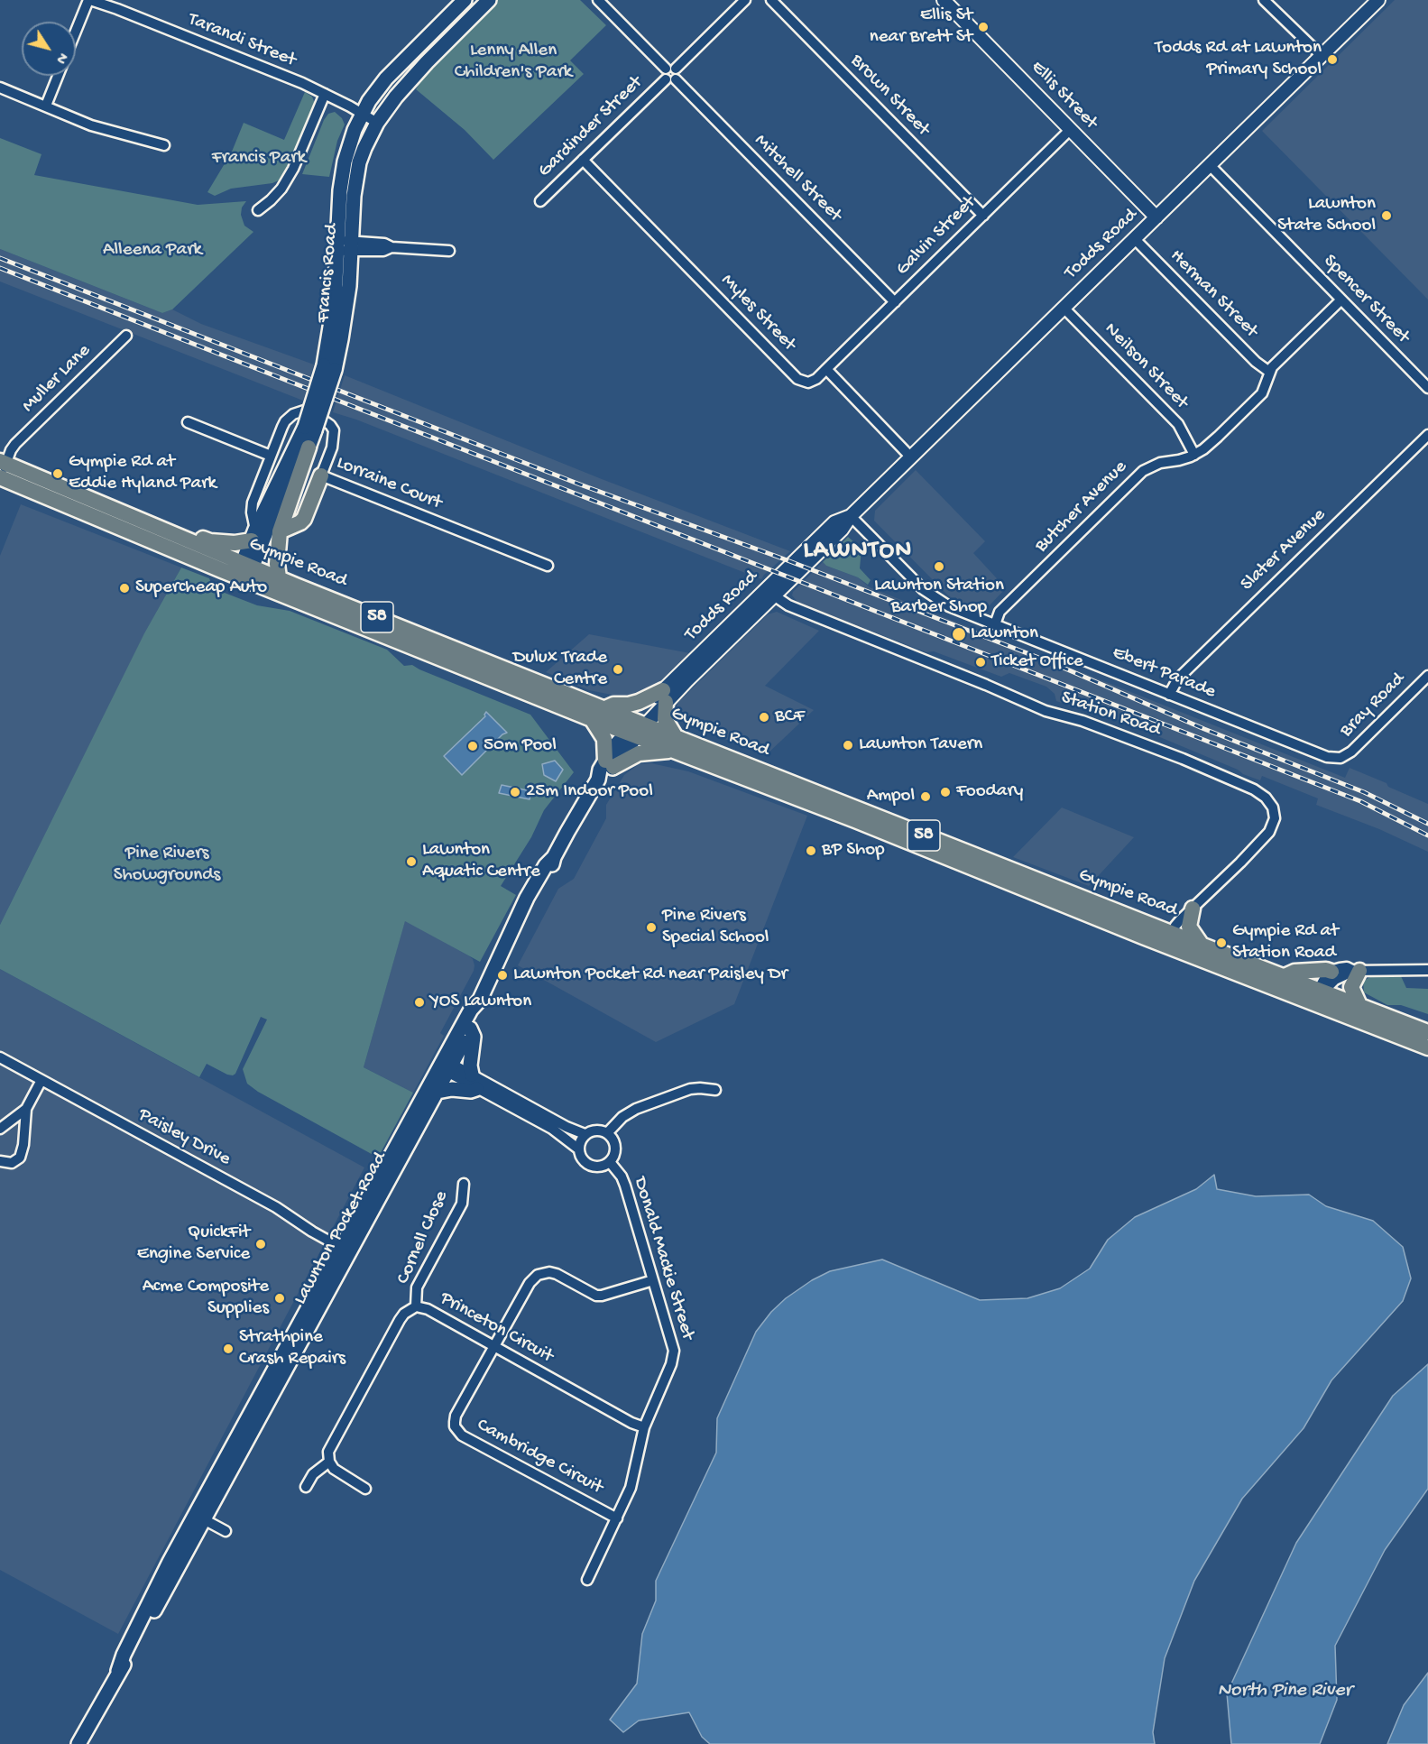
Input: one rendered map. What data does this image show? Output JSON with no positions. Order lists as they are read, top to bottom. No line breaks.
{"streets":{"highway":["Gympie Road","58"],"main road":["Francis Road","Lawnton Pocket Road"],"street":["Tarandi Street","Brown Street","Ellis Street","Gardinder Street","Mitchell Street","Galvin Street","Todds Road","Herman Street","Spencer Street","Myles Street","Neilson Street","Muller Lane","Lorraine Court","Butcher Avenue","Slater Avenue","Ebert Parade","Bray Road","Station Road","Paisley Drive","Cornell Close","Donald Mackie Street","Princeton Circuit","Cambridge Circuit"]},"crossings":[["Tarandi Street","Francis Road"],["Brown Street","Galvin Street"],["Ellis Street","Galvin Street"],["Ellis Street","Todds Road"],["Gardinder Street","Mitchell Street"],["Gardinder Street","Myles Street"],["Mitchell Street","Galvin Street"],["Galvin Street","Myles Street"],["Todds Road","Herman Street"],["Todds Road","Spencer Street"],["Todds Road","Neilson Street"],["Todds Road","Gympie Road"],["Todds Road","Ebert Parade"],["Todds Road","Station Road"],["Todds Road","Lawnton Pocket Road"],["Francis Road","Lorraine Court"],["Francis Road","Gympie Road"],["Herman Street","Butcher Avenue"],["Spencer Street","Butcher Avenue"],["Neilson Street","Butcher Avenue"],["Muller Lane","Gympie Road"],["Butcher Avenue","Ebert Parade"],["Slater Avenue","Ebert Parade"],["Gympie Road","Station Road"],["Gympie Road","Lawnton Pocket Road"],["Ebert Parade","Bray Road"],["Paisley Drive","Lawnton Pocket Road"],["Cornell Close","Princeton Circuit"],["Donald Mackie Street","Princeton Circuit"],["Donald Mackie Street","Cambridge Circuit"],["Princeton Circuit","Cambridge Circuit"]],"districts":["LAWNTON"],"water":["North Pine River"],"parks":["Lenny Allen Children's Park","Francis Park","Alleena Park","Pine Rivers Showgrounds"],"places":["Ellis St near Brett St","Todds Rd at Lawnton Primary School","Lawnton State School","Gympie Rd at Eddie Hyland Park","Lawnton Station Barber Shop","Supercheap Auto","Lawnton","Ticket Office","Dulux Trade Centre","BCF","Lawnton Tavern","50m Pool","25m Indoor Pool","Foodary","Ampol","BP Shop","Lawnton Aquatic Centre","Pine Rivers Special School","Gympie Rd at Station Road","Lawnton Pocket Rd near Paisley Dr","YOS Lawnton","QuickFit Engine Service","Acme Composite Supplies","Strathpine Crash Repairs"],"north":"bottom right"}
